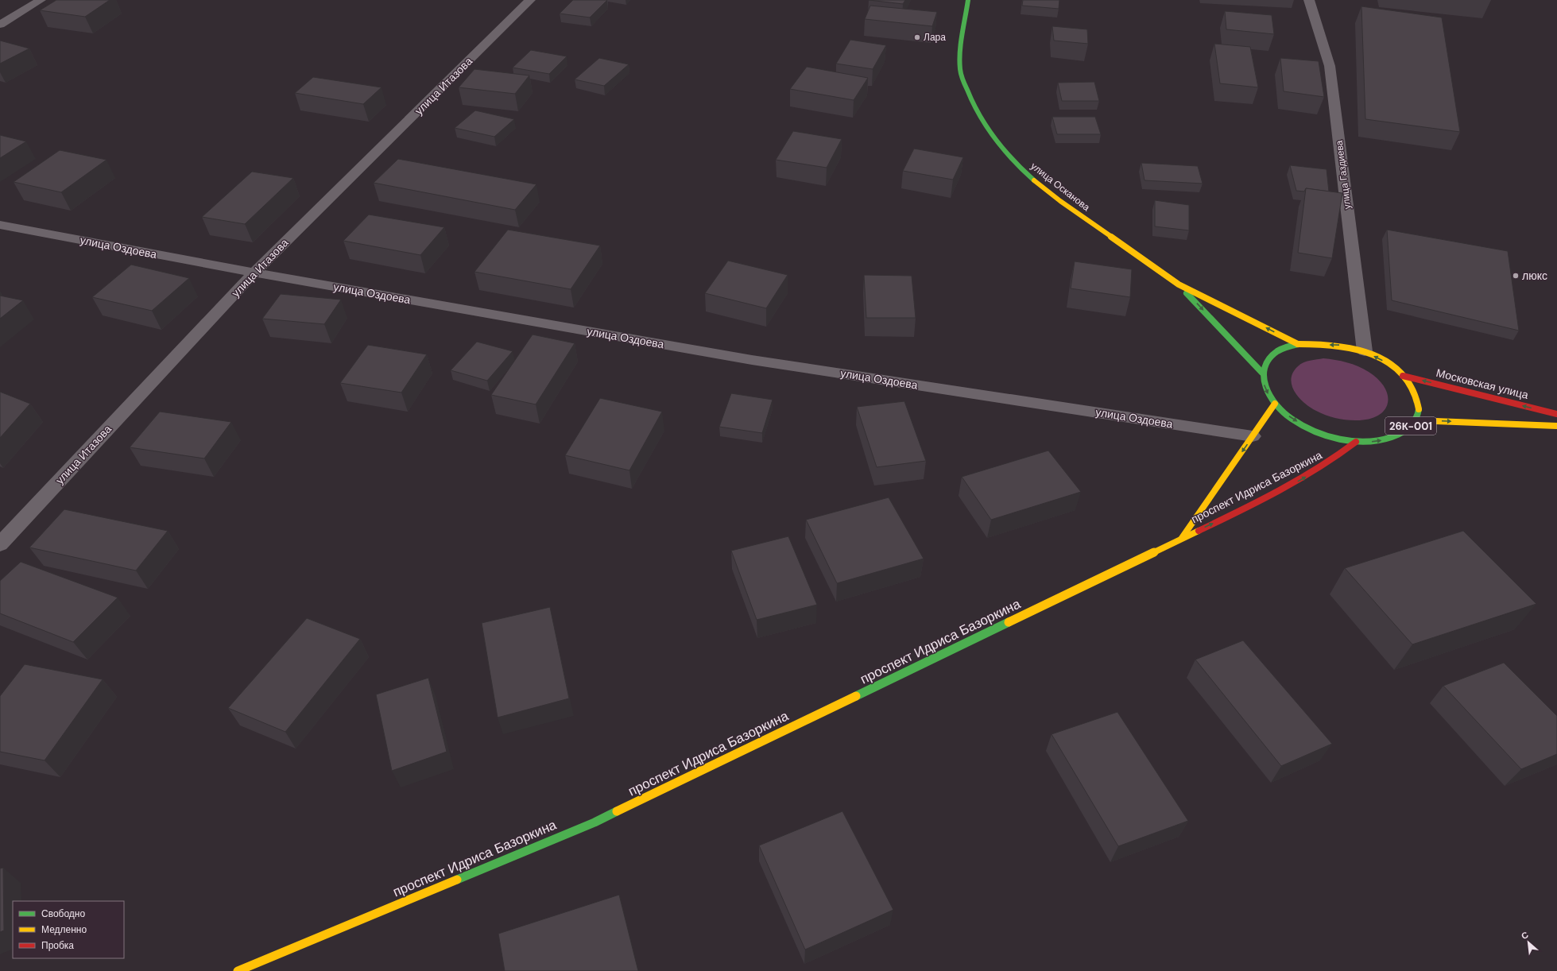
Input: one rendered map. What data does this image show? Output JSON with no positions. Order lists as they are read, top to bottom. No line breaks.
{"streets":{"main road":["улица Осканова","Московская улица","26К-001","проспект Идриса Базоркина"],"street":["улица Итазова","улица Газдиева","улица Оздоева"]},"crossings":[["улица Итазова","улица Оздоева"],["улица Газдиева","26К-001"],["улица Осканова","26К-001"],["улица Оздоева","проспект Идриса Базоркина"],["Московская улица","26К-001"],["26К-001","проспект Идриса Базоркина"]],"places":["Лара","люкс"],"legend":["Свободно","Медленно","Пробка"],"north":"top left"}
